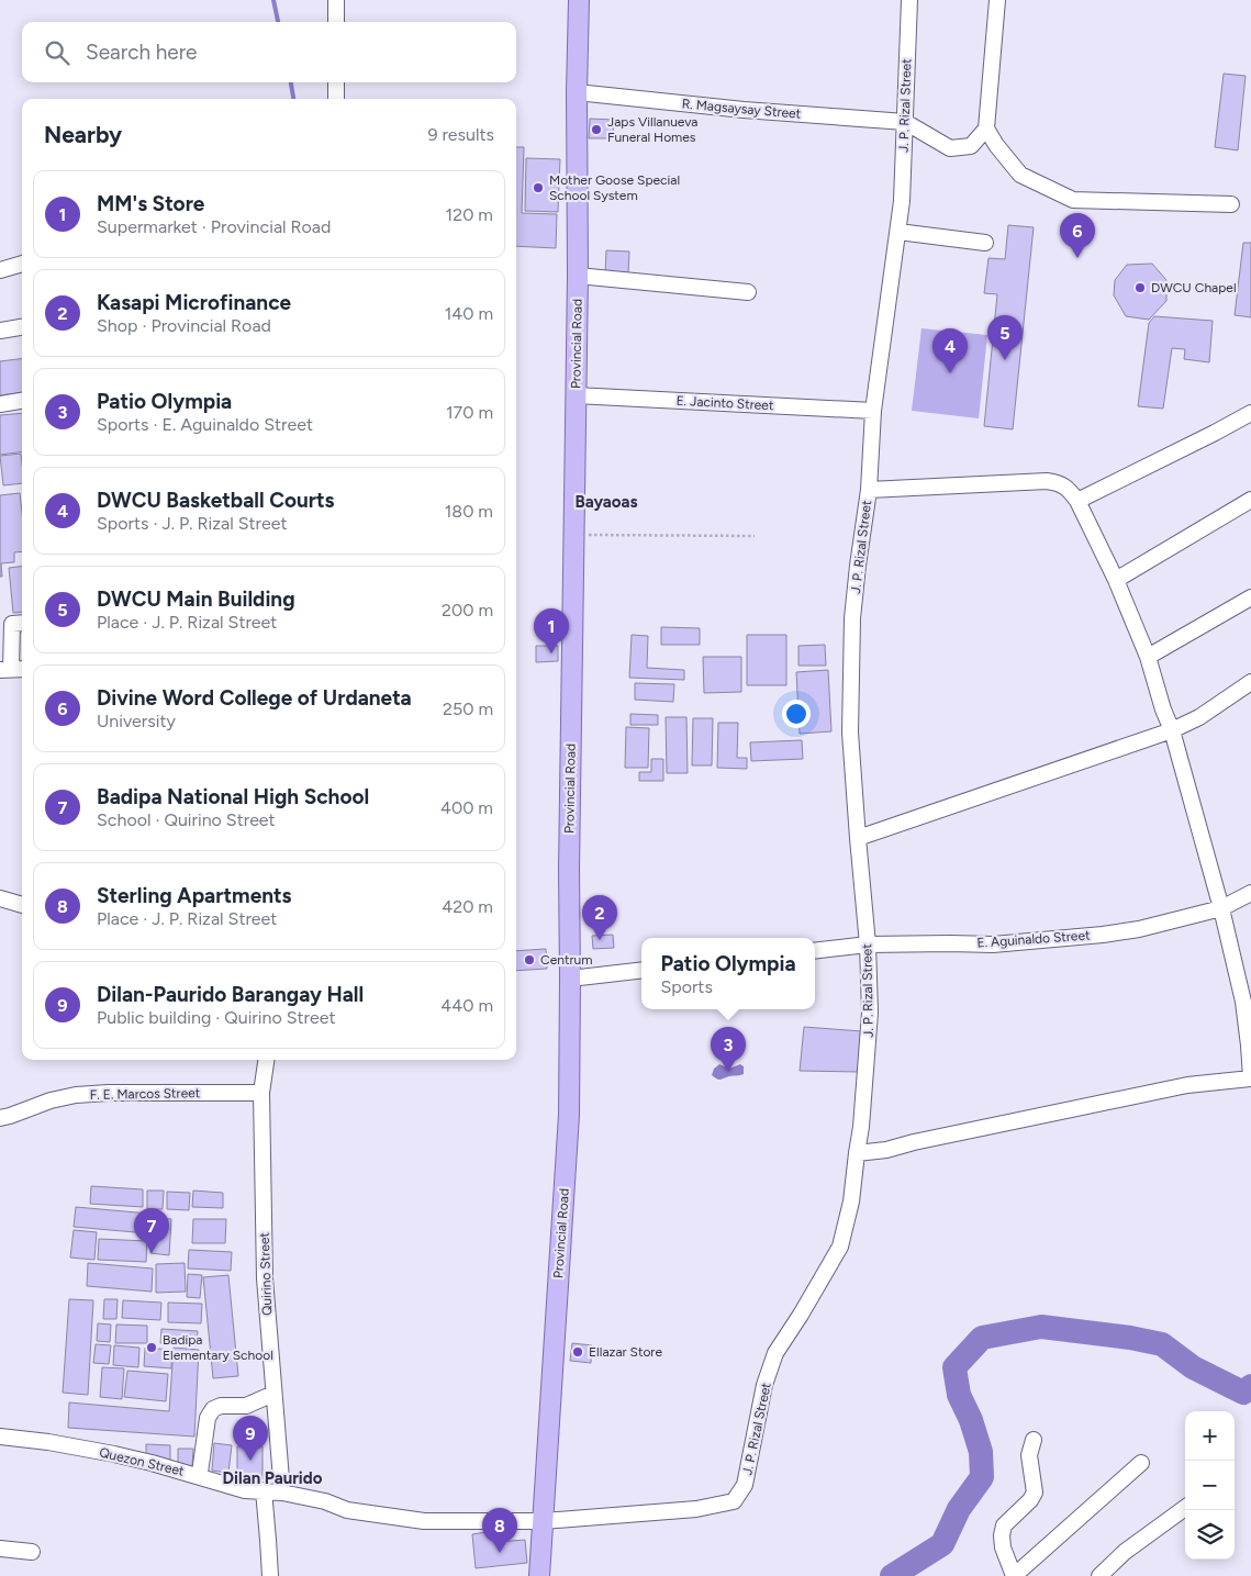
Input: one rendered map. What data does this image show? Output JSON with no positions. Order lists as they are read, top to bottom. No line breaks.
{"streets":{"main road":["Provincial Road"],"street":["J. P. Rizal Street","R. Magsaysay Street","E. Jacinto Street","E. Aguinaldo Street","F. E. Marcos Street","Quirino Street","Quezon Street"]},"crossings":[["J. P. Rizal Street","R. Magsaysay Street"],["J. P. Rizal Street","Provincial Road"],["J. P. Rizal Street","E. Jacinto Street"],["J. P. Rizal Street","E. Aguinaldo Street"],["J. P. Rizal Street","Quirino Street"],["J. P. Rizal Street","Quezon Street"],["R. Magsaysay Street","Provincial Road"],["Provincial Road","E. Jacinto Street"],["F. E. Marcos Street","Quirino Street"],["Quirino Street","Quezon Street"]],"districts":["Bayaoas","Dilan Paurido"],"places":["Japs Villanueva Funeral Homes","Mother Goose Special School System","DWCU Chapel","Centrum","Badipa Elementary School","Ellazar Store"],"page":{"search":"Search here","heading":["Nearby","9 results"],"list":[{"mark":"1","name":"MM's Store","note":"Supermarket · Provincial Road","value":"120 m"},{"mark":"2","name":"Kasapi Microfinance","note":"Shop · Provincial Road","value":"140 m"},{"mark":"3","name":"Patio Olympia","note":"Sports · E. Aguinaldo Street","value":"170 m"},{"mark":"4","name":"DWCU Basketball Courts","note":"Sports · J. P. Rizal Street","value":"180 m"},{"mark":"5","name":"DWCU Main Building","note":"Place · J. P. Rizal Street","value":"200 m"},{"mark":"6","name":"Divine Word College of Urdaneta","note":"University","value":"250 m"},{"mark":"7","name":"Badipa National High School","note":"School · Quirino Street","value":"400 m"},{"mark":"8","name":"Sterling Apartments","note":"Place · J. P. Rizal Street","value":"420 m"},{"mark":"9","name":"Dilan-Paurido Barangay Hall","note":"Public building · Quirino Street","value":"440 m"}],"pins":["6","5","4","1","2","3","7","9","8"],"popup":["Patio Olympia","Sports"],"map_buttons":["+","−"]}}
